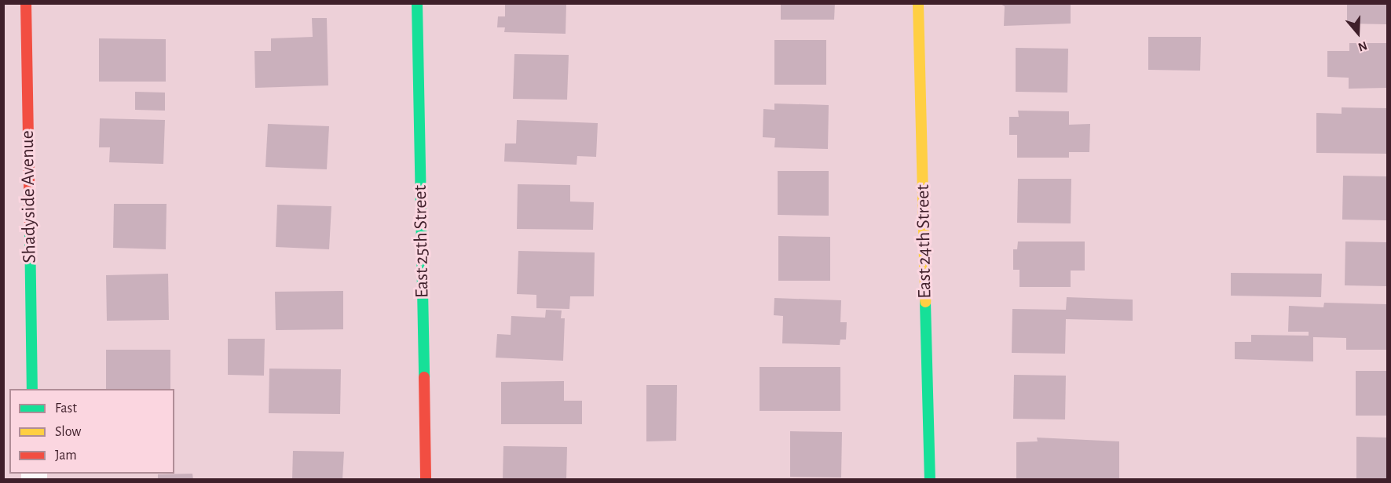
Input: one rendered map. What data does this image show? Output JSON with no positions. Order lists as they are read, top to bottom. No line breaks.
{"streets":{"street":["Shadyside Avenue","East 25th Street","East 24th Street"]},"legend":["Fast","Slow","Jam"],"north":"bottom"}
